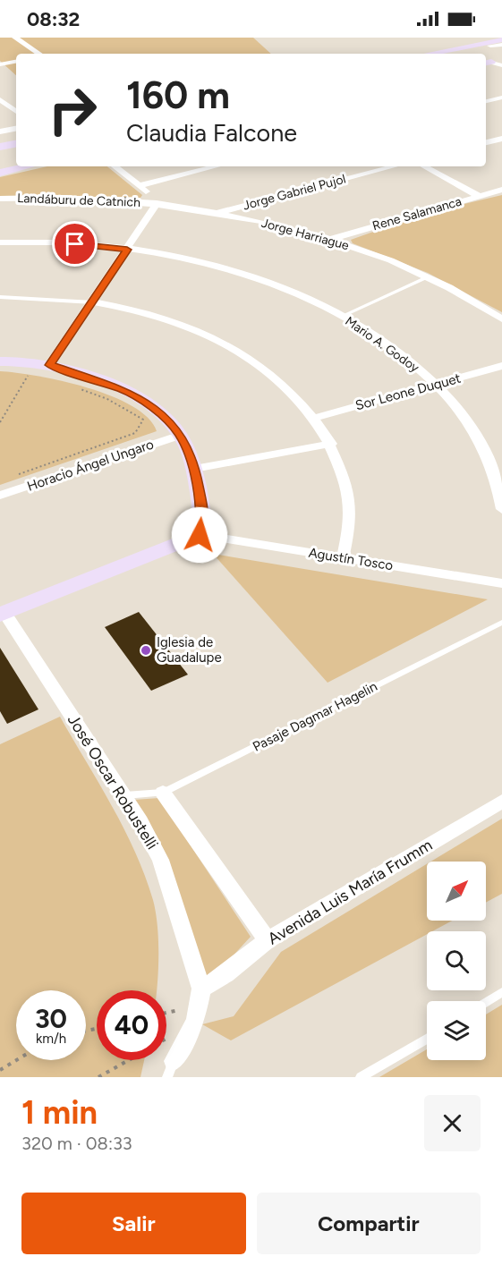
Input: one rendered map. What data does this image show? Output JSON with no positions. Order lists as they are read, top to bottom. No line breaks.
{"streets":{"street":["Jorge Gabriel Pujol","Landáburu de Catnich","Rene Salamanca","Jorge Harriague","Mario A. Godoy","Sor Leone Duquet","Horacio Ángel Ungaro","Agustín Tosco","José Oscar Robustelli","Avenida Luis María Frumm"],"lane":["Pasaje Dagmar Hagelin"]},"crossings":[["Jorge Gabriel Pujol","Jorge Harriague"],["Landáburu de Catnich","Jorge Harriague"],["Rene Salamanca","Jorge Harriague"],["Mario A. Godoy","Sor Leone Duquet"],["Pasaje Dagmar Hagelin","José Oscar Robustelli"],["José Oscar Robustelli","Avenida Luis María Frumm"]],"places":["Iglesia de Guadalupe"],"north":"top right","page":{"status":"08:32","turn":["160 m","Claudia Falcone"],"speed":"30 km/h","limit":"40","heading":["1 min","320 m · 08:33"],"buttons":["Salir","Compartir"]}}
